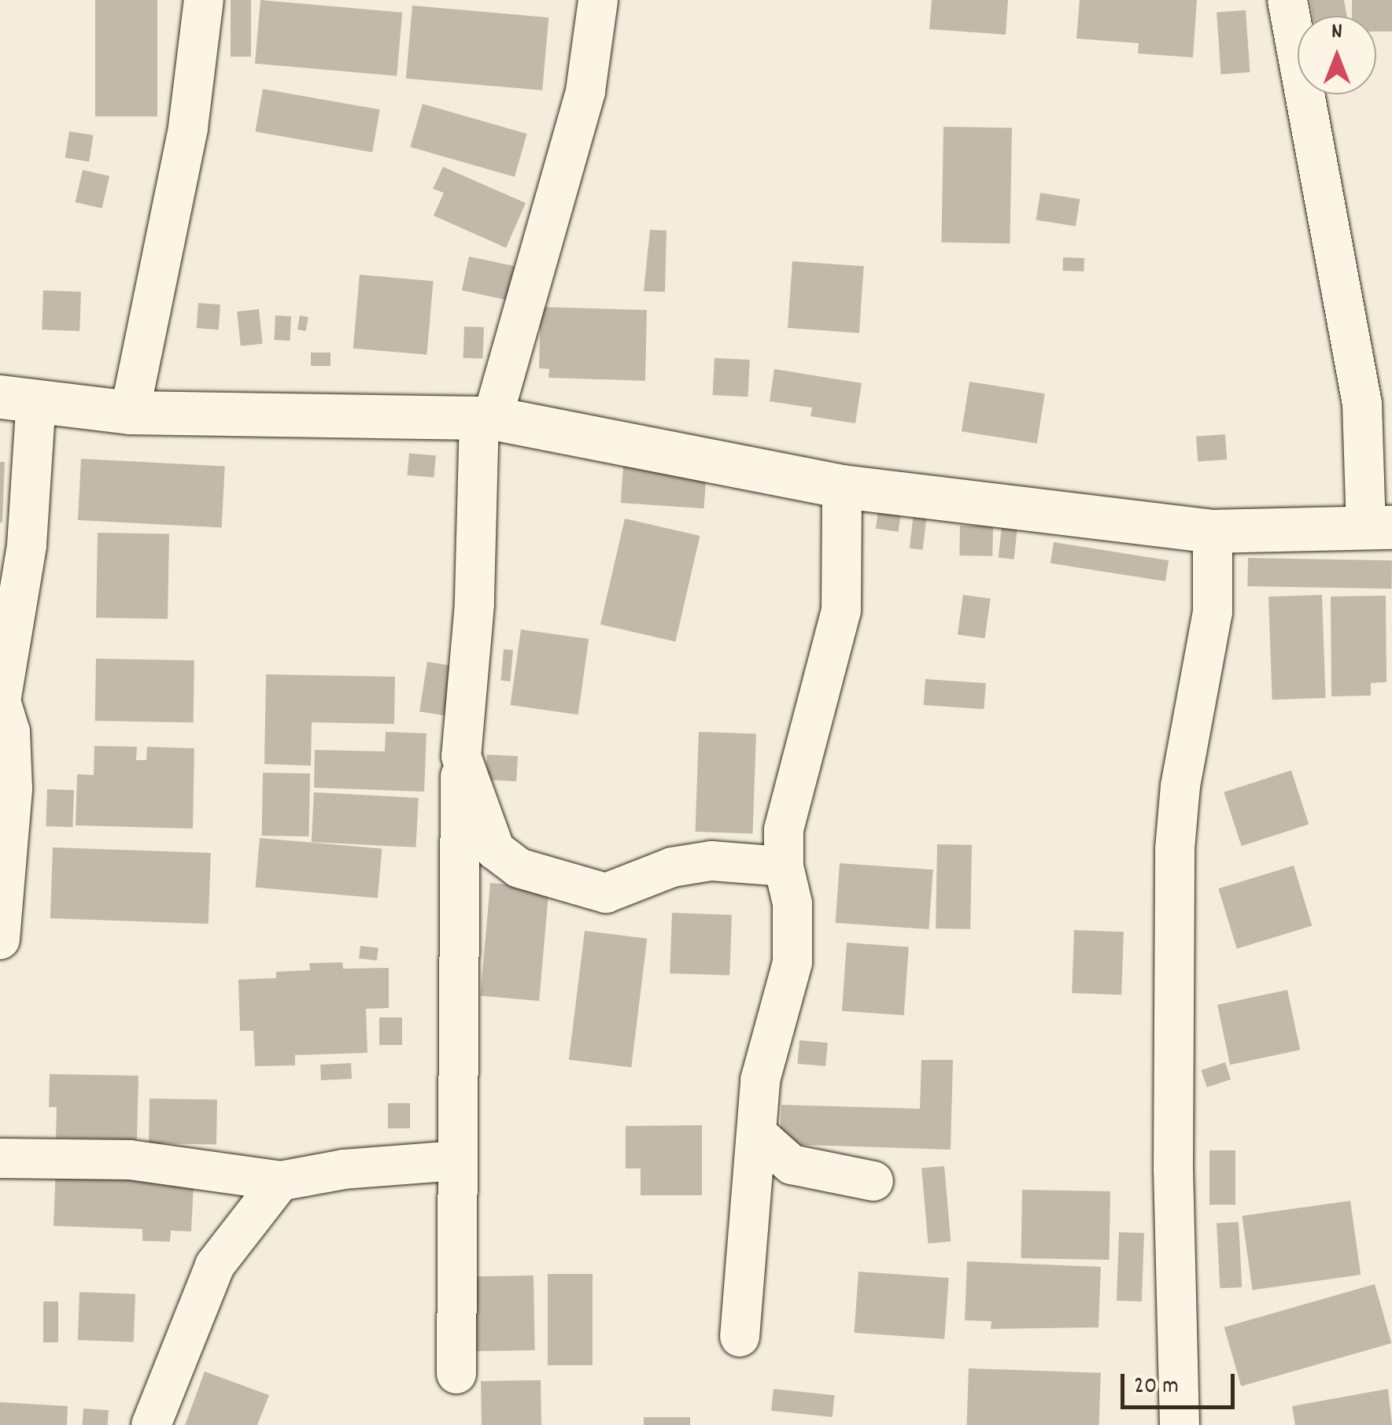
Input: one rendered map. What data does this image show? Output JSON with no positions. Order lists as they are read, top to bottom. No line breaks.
{"scale_bar":"20 m","north":"top"}
